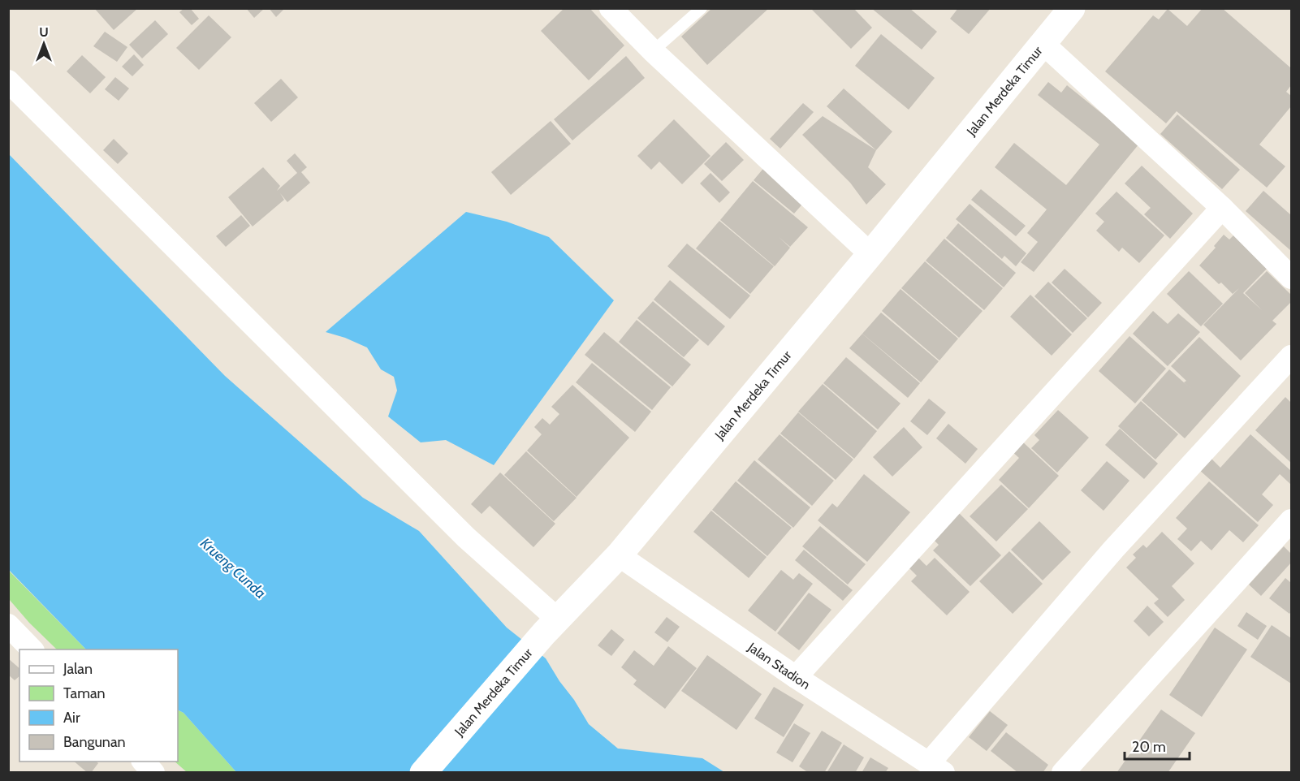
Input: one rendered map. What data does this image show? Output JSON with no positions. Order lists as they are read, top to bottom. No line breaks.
{"streets":{"main road":["Jalan Merdeka Timur"],"street":["Jalan Stadion"]},"crossings":[["Jalan Merdeka Timur","Jalan Stadion"]],"water":["Krueng Cunda"],"legend":["Jalan","Taman","Air","Bangunan"],"scale_bar":"20 m","north":"top"}
